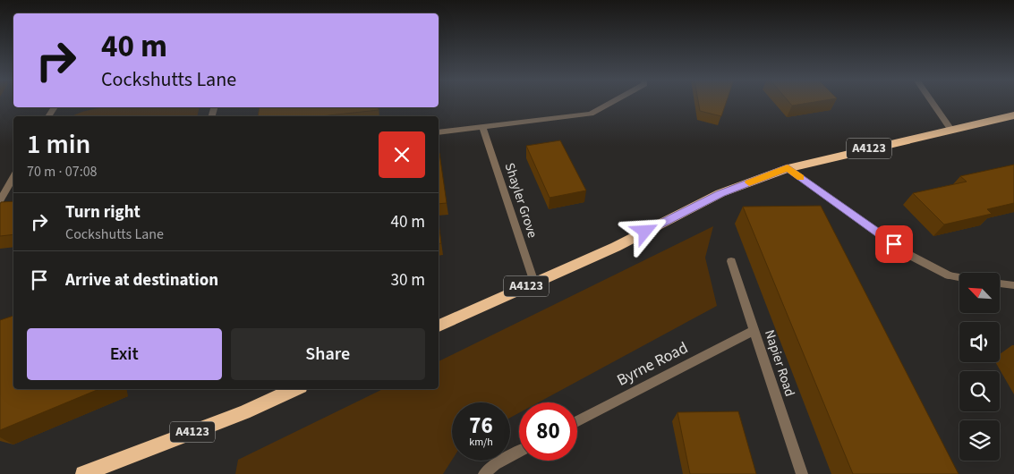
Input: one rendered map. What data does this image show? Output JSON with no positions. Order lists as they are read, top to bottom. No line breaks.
{"streets":{"highway":["A4123"],"street":["Shayler Grove","Napier Road","Byrne Road"]},"crossings":[["A4123","Shayler Grove"],["Napier Road","Byrne Road"]],"north":"top left","page":{"turn":["40 m","Cockshutts Lane"],"heading":["1 min","70 m · 07:08"],"list":[{"name":"Turn right","note":"Cockshutts Lane","value":"40 m"},{"name":"Arrive at destination","value":"30 m"}],"buttons":["Exit","Share"],"speed":"76 km/h","limit":"80"}}
